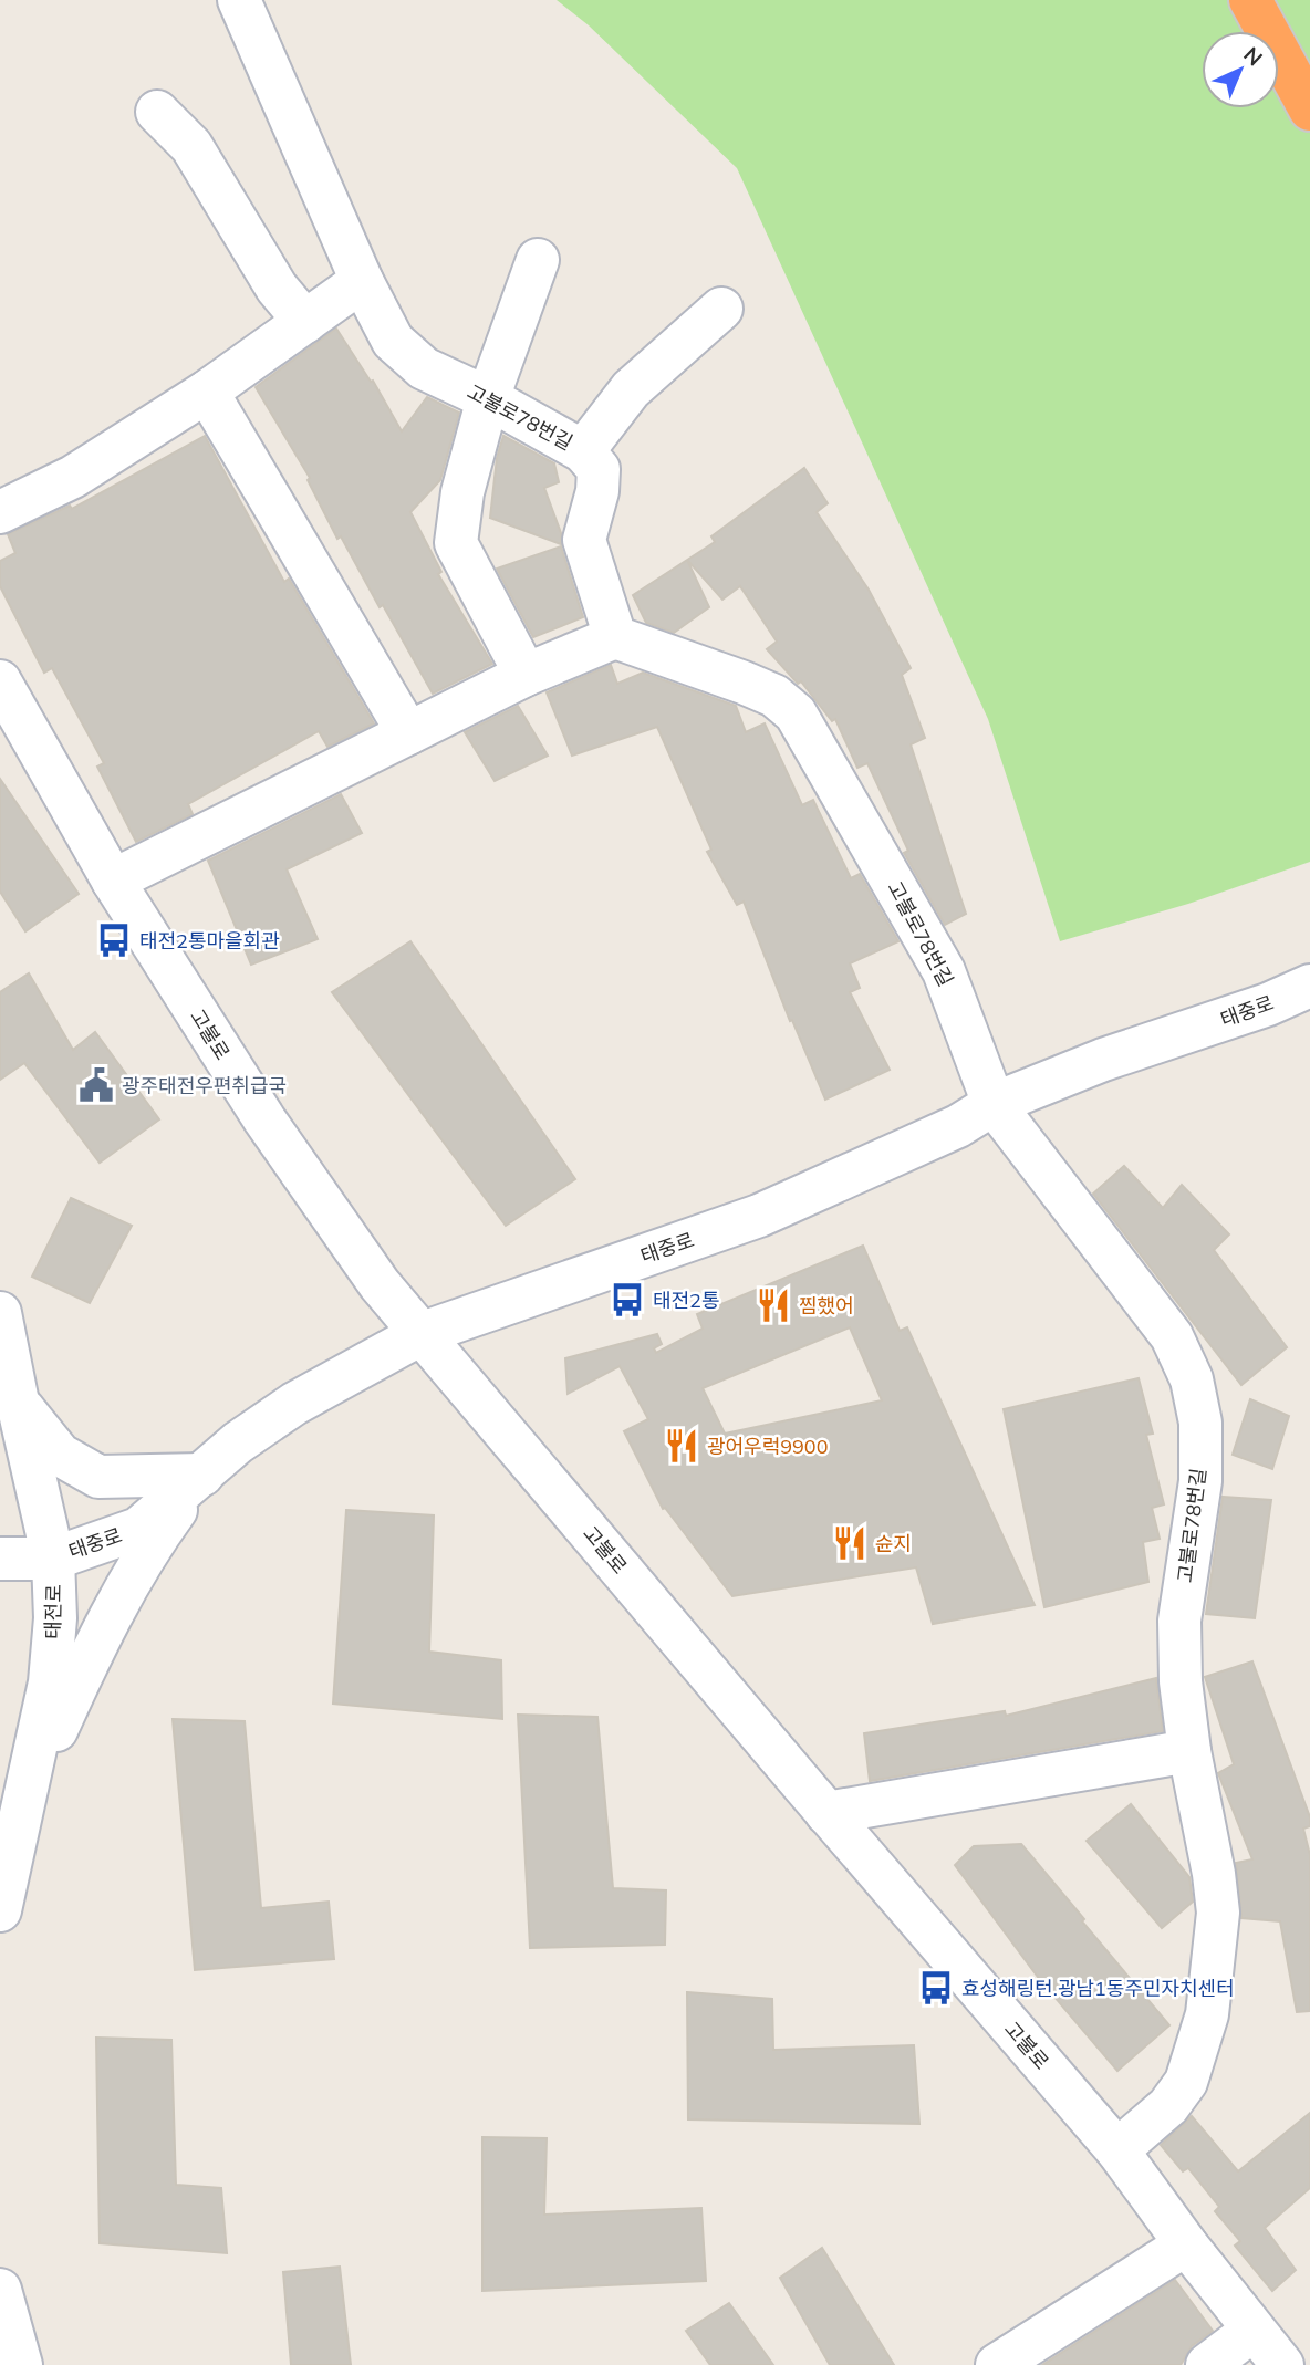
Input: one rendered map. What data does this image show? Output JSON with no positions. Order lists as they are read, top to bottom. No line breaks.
{"streets":{"street":["고불로78번길","태중로","고불로","태전로"]},"crossings":[["고불로78번길","태중로"],["고불로78번길","고불로"],["태중로","고불로"],["태중로","태전로"]],"places":{"bus stop":["태전2통마을회관","태전2통","효성해링턴.광남1동주민자치센터"],"public building":["광주태전우편취급국"],"restaurant":["찜했어","광어우럭9900","슌지"]},"north":"top right"}
